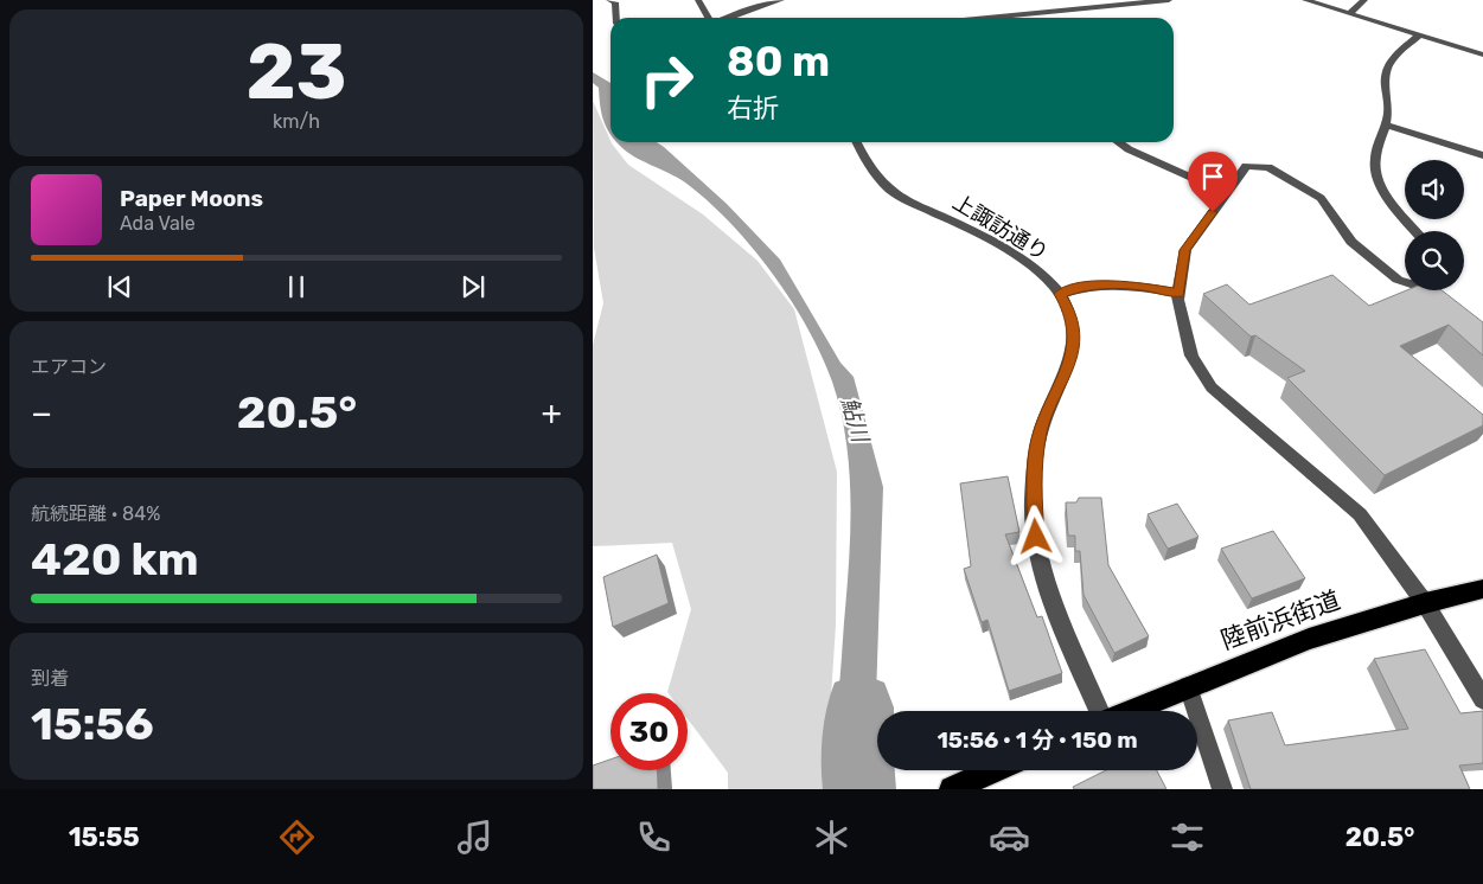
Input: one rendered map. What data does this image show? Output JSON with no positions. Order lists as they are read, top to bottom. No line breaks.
{"streets":{"highway":["陸前浜街道"],"street":["上諏訪通り"]},"water":["鮎川"],"page":{"tile":[["23","km/h"],"エアコン",["航続距離 · 84%","420 km"],["到着","15:56"]],"turn":["80 m","右折"],"song":["Paper Moons","Ada Vale"],"heat":["−","20.5°","+"],"limit":"30","trip":"15:56 · 1 分 · 150 m","tabs":["15:55","20.5°"]}}
